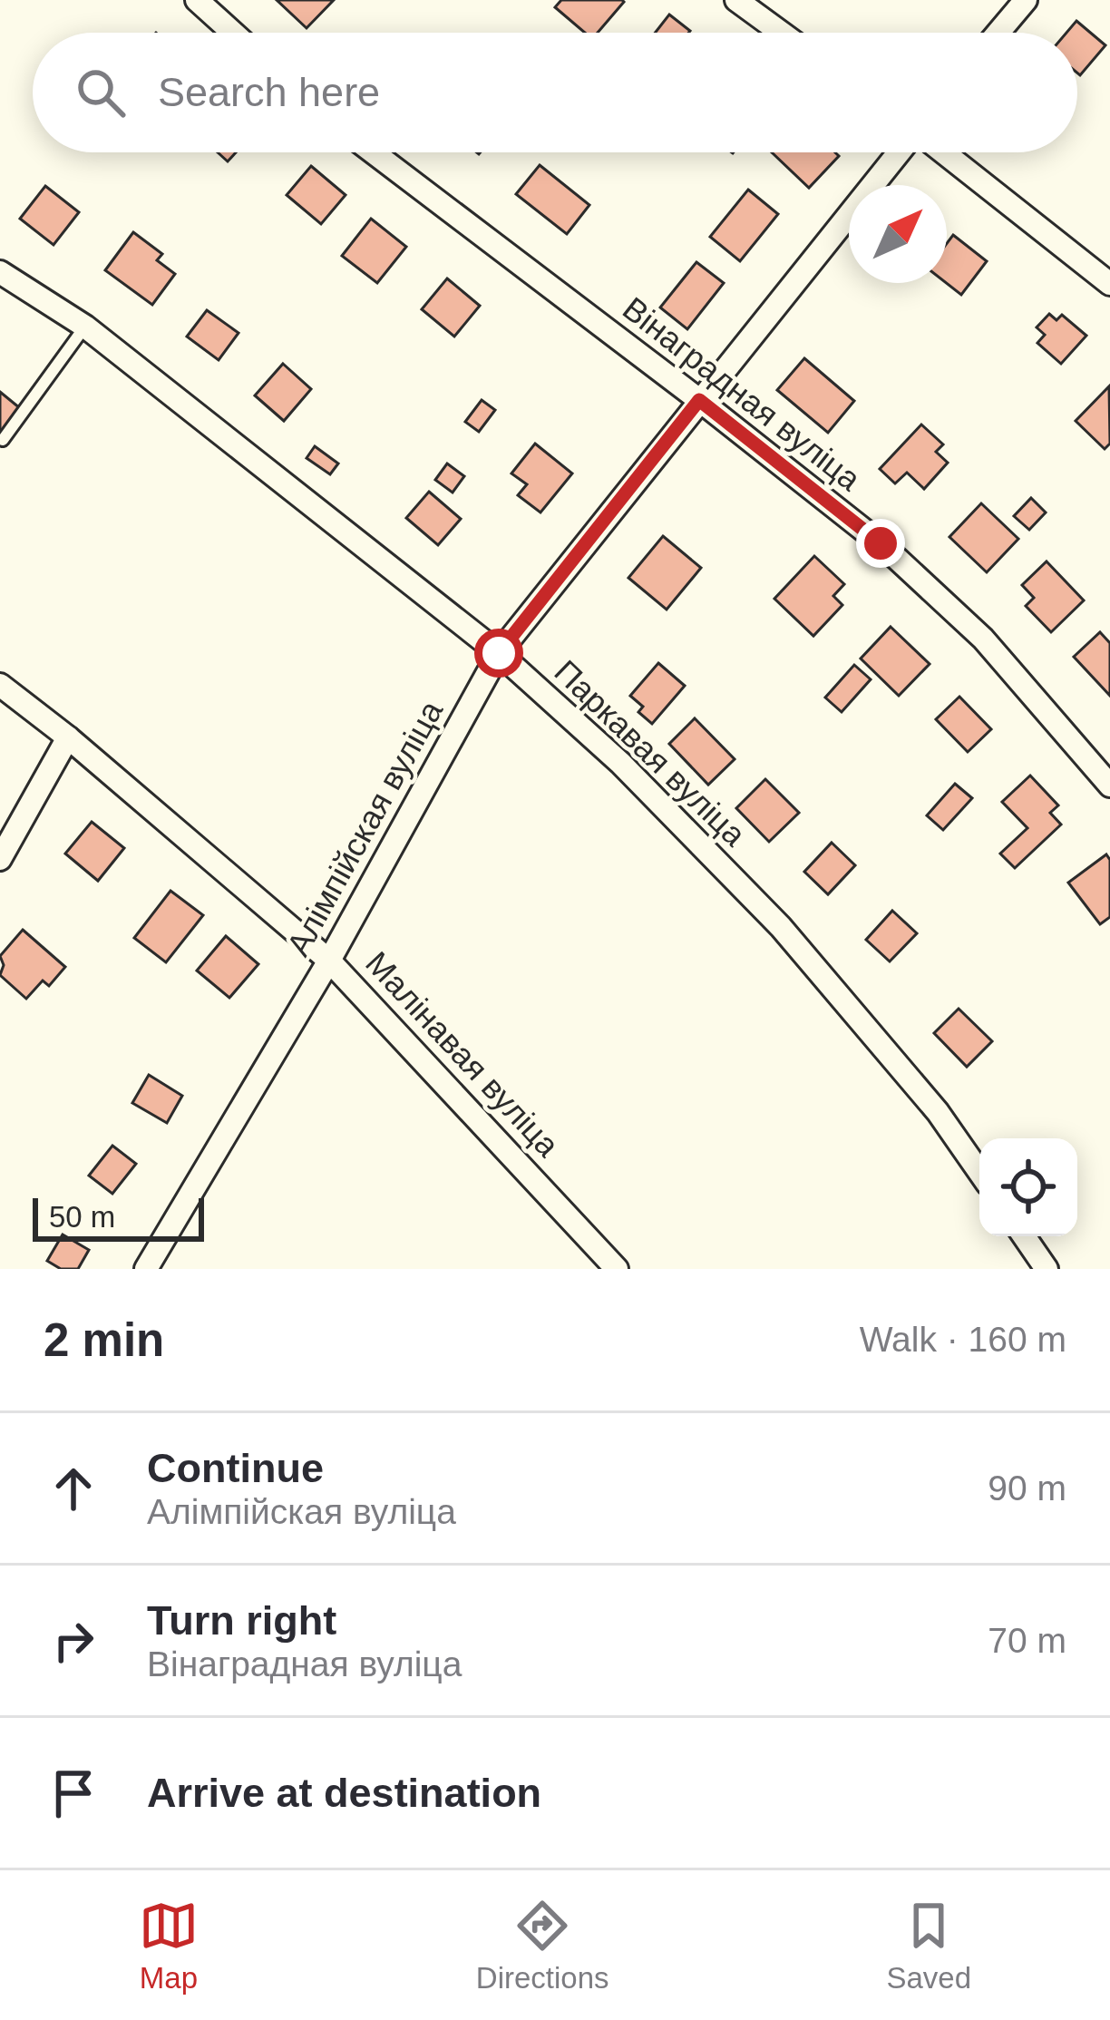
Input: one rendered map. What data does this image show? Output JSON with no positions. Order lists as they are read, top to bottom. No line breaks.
{"streets":{"street":["Вінаградная вуліца","Паркавая вуліца","Алімпійская вуліца","Малінавая вуліца"]},"crossings":[["Вінаградная вуліца","Алімпійская вуліца"],["Паркавая вуліца","Алімпійская вуліца"],["Алімпійская вуліца","Малінавая вуліца"]],"scale_bar":"50 m","north":"top right","page":{"search":"Search here","scale":"50 m","heading":["2 min","Walk · 160 m"],"list":[["Continue","Алімпійская вуліца","90 m"],["Turn right","Вінаградная вуліца","70 m"],"Arrive at destination"],"nav":["Map","Directions","Saved"]}}
